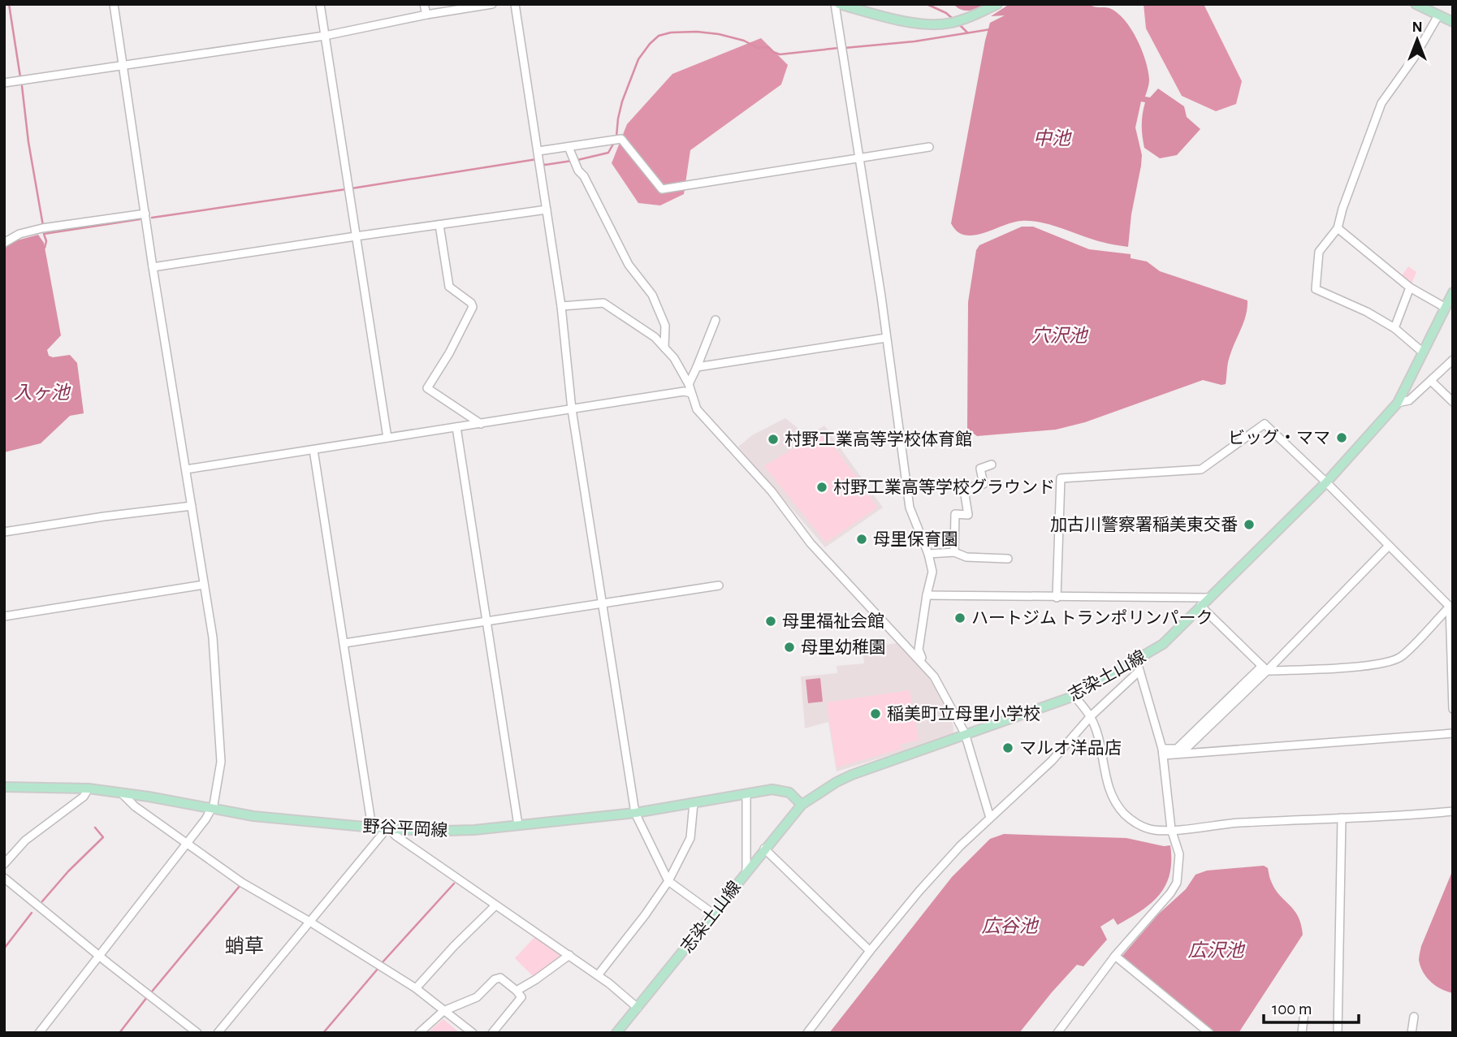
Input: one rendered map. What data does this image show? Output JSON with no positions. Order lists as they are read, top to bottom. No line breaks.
{"streets":{"main road":["志染土山線","野谷平岡線"]},"crossings":[["志染土山線","野谷平岡線"]],"districts":["蛸草"],"water":["中池","穴沢池","入ヶ池","広谷池","広沢池"],"places":["ビッグ・ママ","村野工業高等学校体育館","村野工業高等学校グラウンド","加古川警察署稲美東交番","母里保育園","ハートジム トランポリンパーク","母里福祉会館","母里幼稚園","稲美町立母里小学校","マルオ洋品店"],"scale_bar":"100 m","north":"top"}
